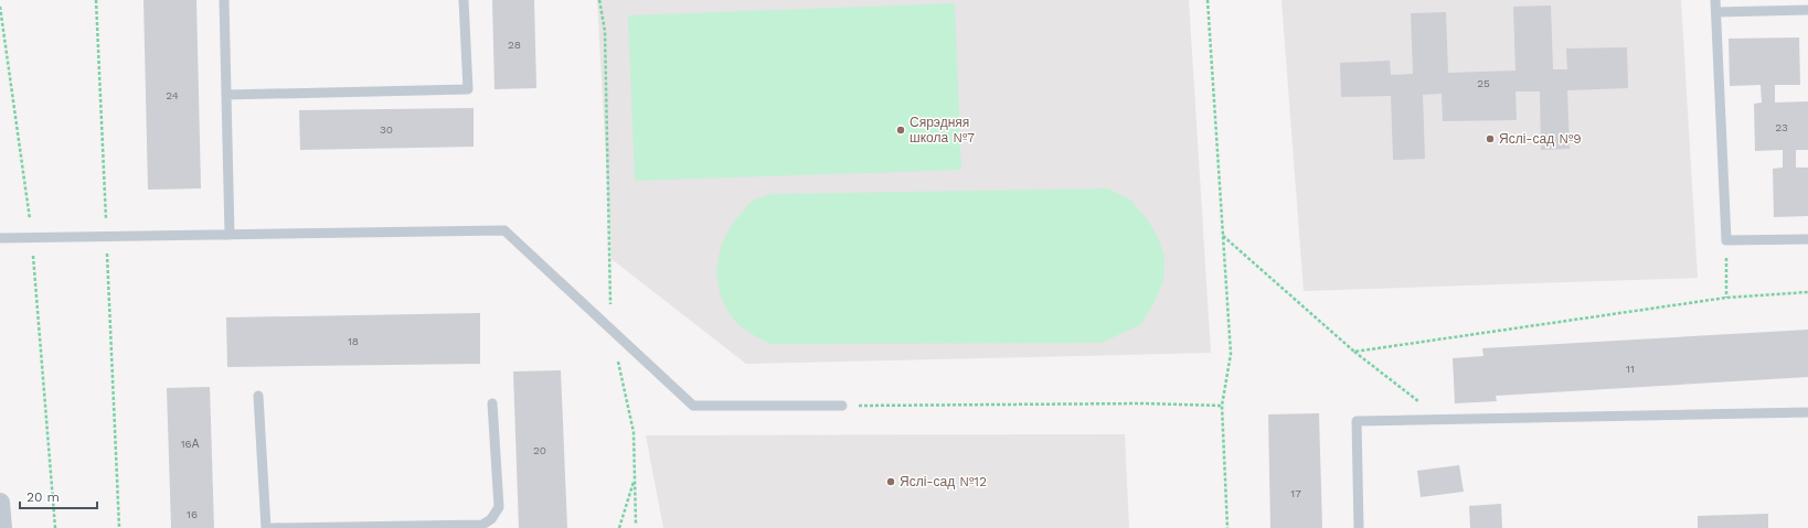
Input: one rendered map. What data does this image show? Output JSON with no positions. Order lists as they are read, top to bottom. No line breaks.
{"places":["Сярэдняя школа №7","Яслі-сад №9","Яслі-сад №12"],"house_numbers":["28","25","24","23","30","18","11","16А","20","17","16"],"scale_bar":"20 m"}
